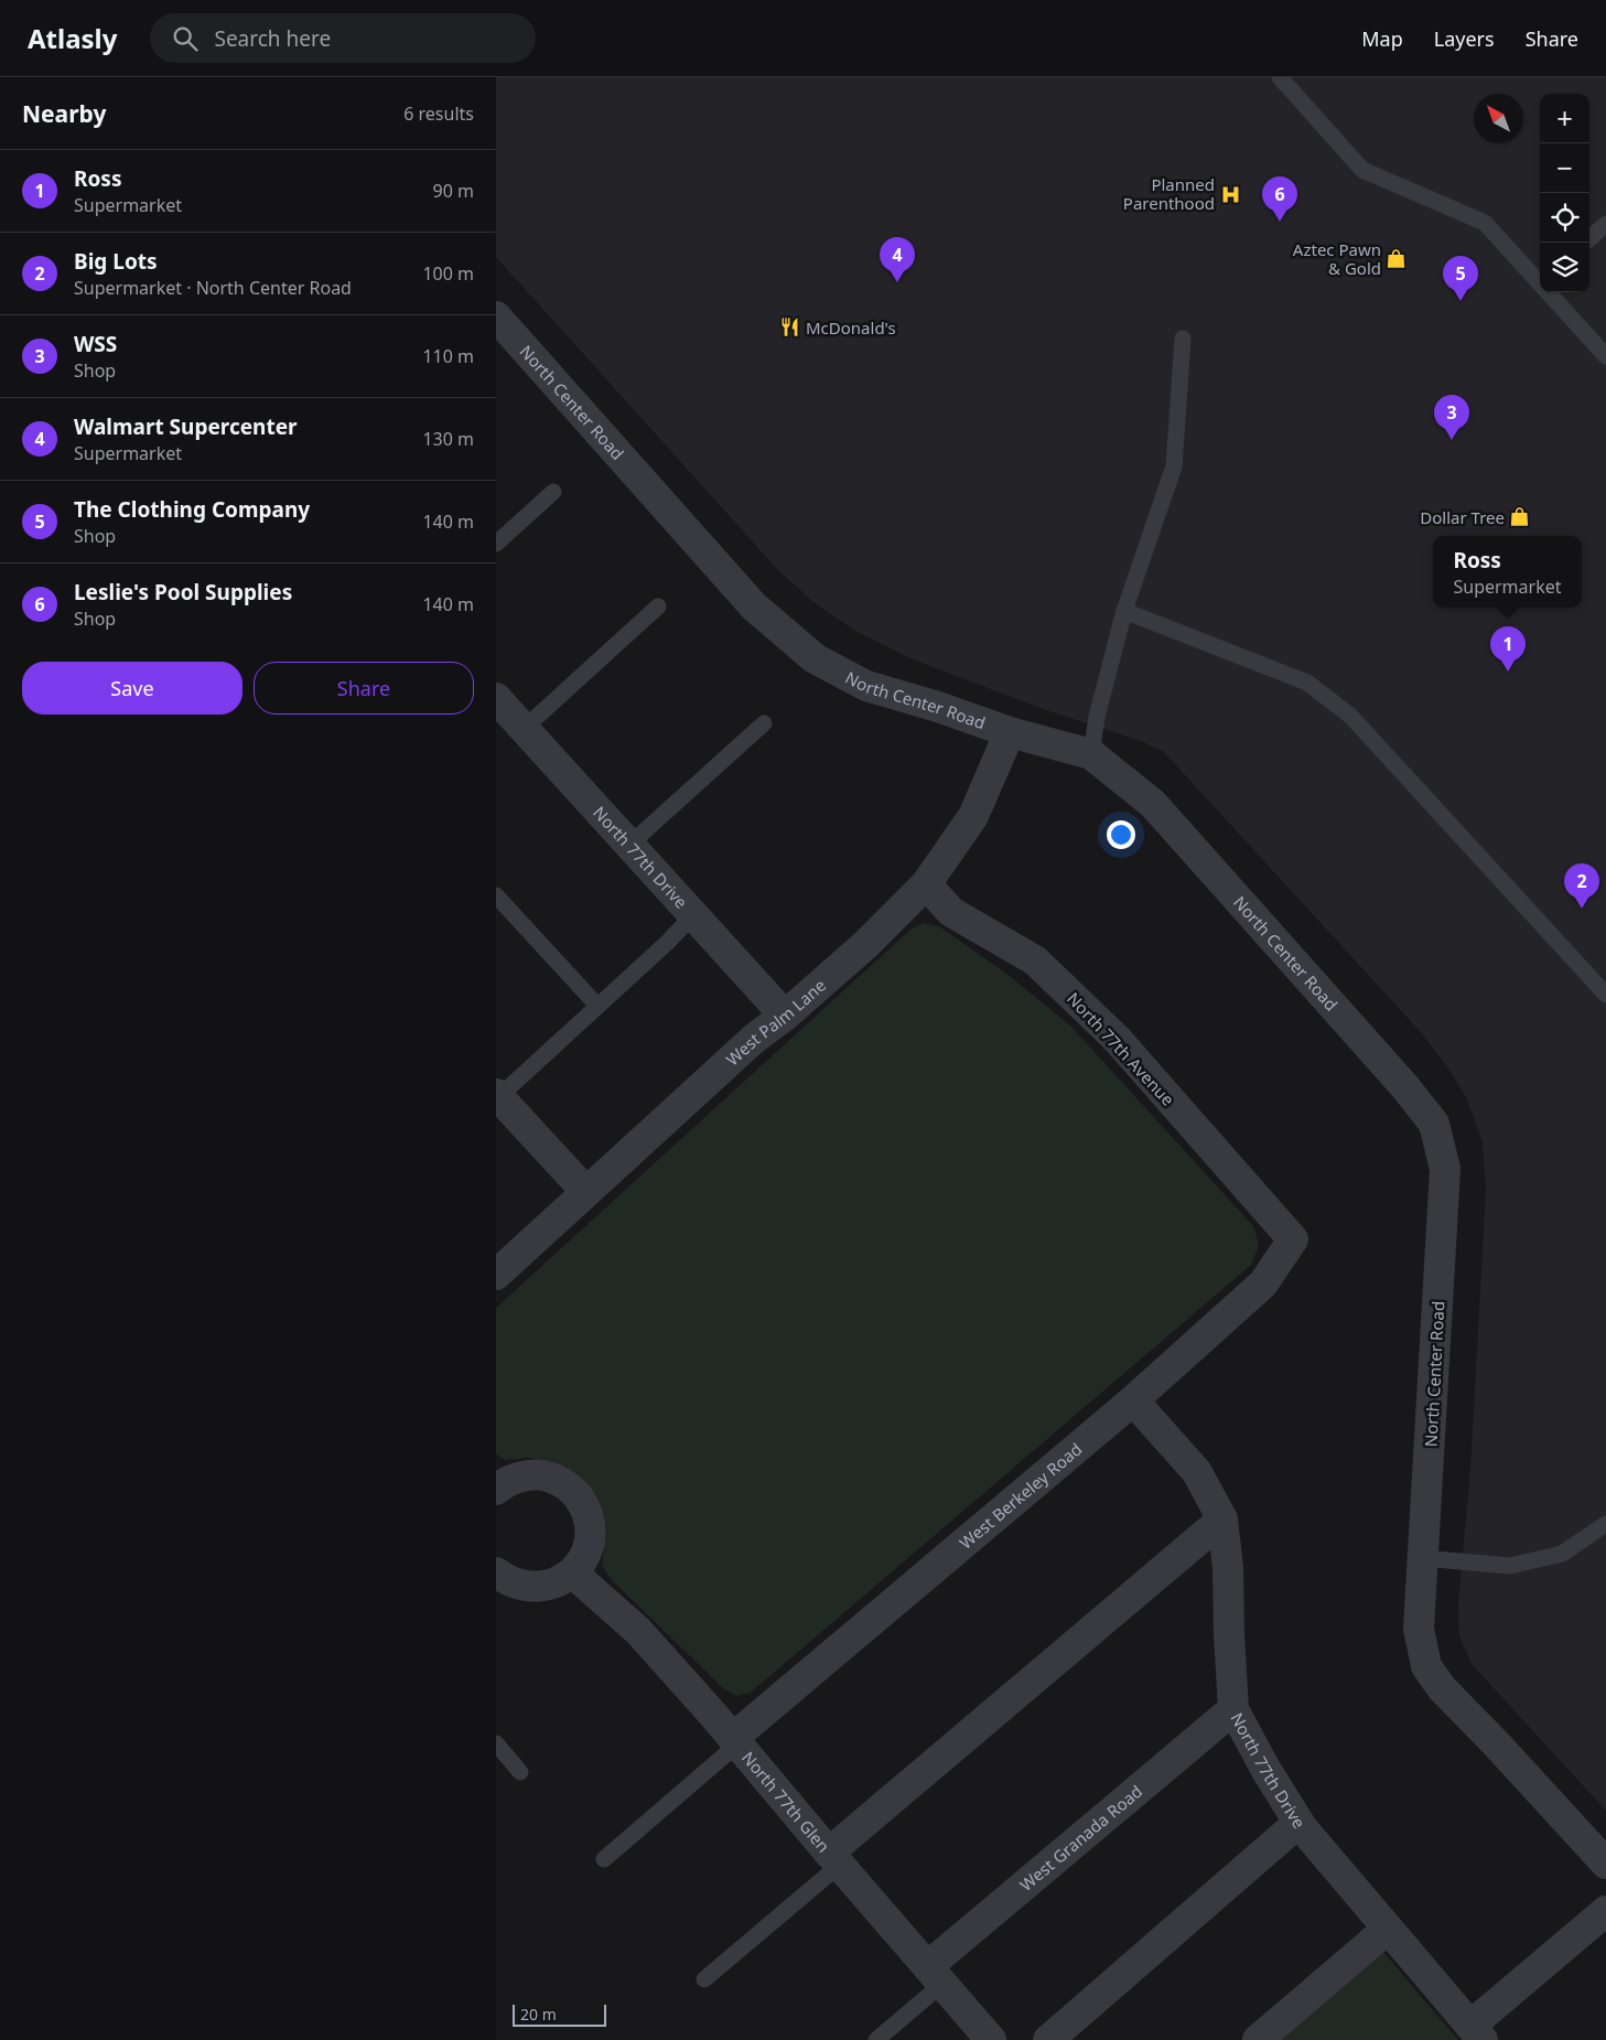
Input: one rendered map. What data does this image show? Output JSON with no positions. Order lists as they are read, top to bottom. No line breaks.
{"streets":{"street":["North Center Road","North 77th Drive","West Palm Lane","North 77th Avenue","West Berkeley Road","North 77th Glen","West Granada Road"]},"crossings":[["North Center Road","West Palm Lane"],["North 77th Drive","West Palm Lane"],["North 77th Drive","West Berkeley Road"],["North 77th Drive","West Granada Road"],["West Palm Lane","North 77th Avenue"],["North 77th Avenue","West Berkeley Road"],["West Berkeley Road","North 77th Glen"],["North 77th Glen","West Granada Road"]],"places":{"hospital":["Planned Parenthood"],"shop":["Aztec Pawn & Gold","Dollar Tree"],"restaurant":["McDonald's"]},"scale_bar":"20 m","north":"top left","page":{"header":"Atlasly","search":"Search here","nav":["Map","Layers","Share"],"heading":["Nearby","6 results"],"map_buttons":["+","−"],"list":[{"mark":"1","name":"Ross","note":"Supermarket","value":"90 m"},{"mark":"2","name":"Big Lots","note":"Supermarket · North Center Road","value":"100 m"},{"mark":"3","name":"WSS","note":"Shop","value":"110 m"},{"mark":"4","name":"Walmart Supercenter","note":"Supermarket","value":"130 m"},{"mark":"5","name":"The Clothing Company","note":"Shop","value":"140 m"},{"mark":"6","name":"Leslie's Pool Supplies","note":"Shop","value":"140 m"}],"pins":["6","4","5","3","1","2"],"popup":["Ross","Supermarket"],"buttons":["Save","Share"],"scale":"20 m"}}
